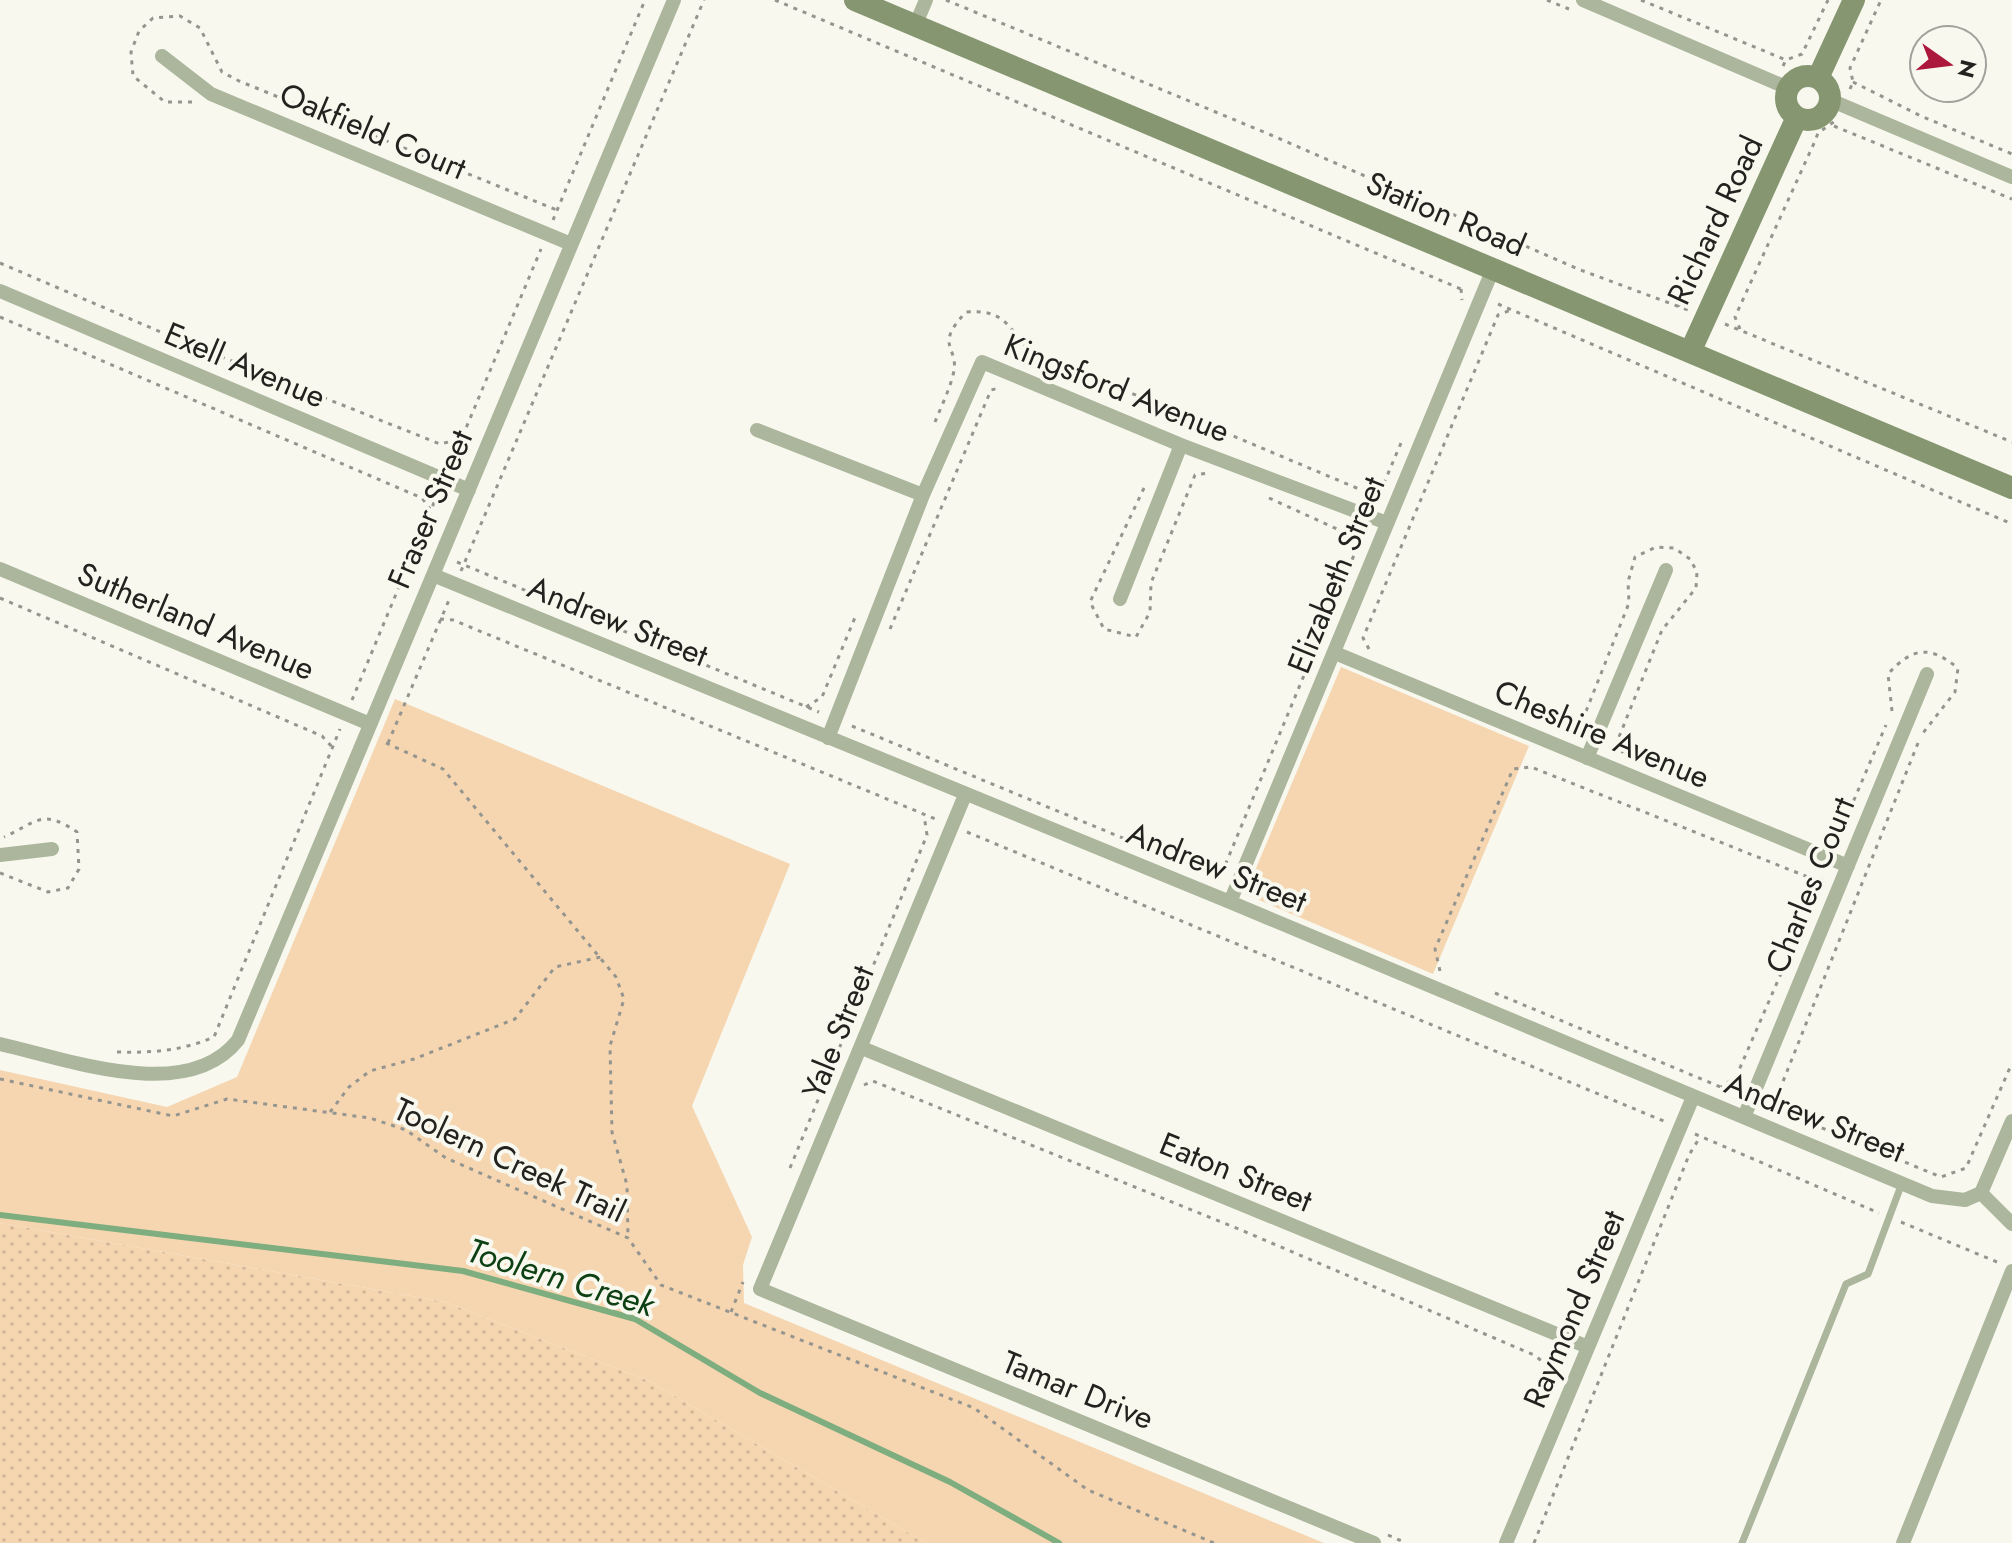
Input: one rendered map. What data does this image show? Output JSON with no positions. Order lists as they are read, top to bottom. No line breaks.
{"streets":{"street":["Oakfield Court","Station Road","Richard Road","Exell Avenue","Kingsford Avenue","Fraser Street","Elizabeth Street","Sutherland Avenue","Andrew Street","Cheshire Avenue","Charles Court","Yale Street","Eaton Street","Raymond Street","Tamar Drive"],"path":["Toolern Creek Trail"]},"crossings":[["Oakfield Court","Fraser Street"],["Station Road","Richard Road"],["Station Road","Elizabeth Street"],["Exell Avenue","Fraser Street"],["Kingsford Avenue","Elizabeth Street"],["Kingsford Avenue","Andrew Street"],["Fraser Street","Sutherland Avenue"],["Fraser Street","Andrew Street"],["Elizabeth Street","Andrew Street"],["Elizabeth Street","Cheshire Avenue"],["Andrew Street","Charles Court"],["Andrew Street","Yale Street"],["Andrew Street","Raymond Street"],["Cheshire Avenue","Charles Court"],["Yale Street","Eaton Street"],["Yale Street","Tamar Drive"],["Eaton Street","Raymond Street"]],"water":["Toolern Creek"],"north":"right"}
